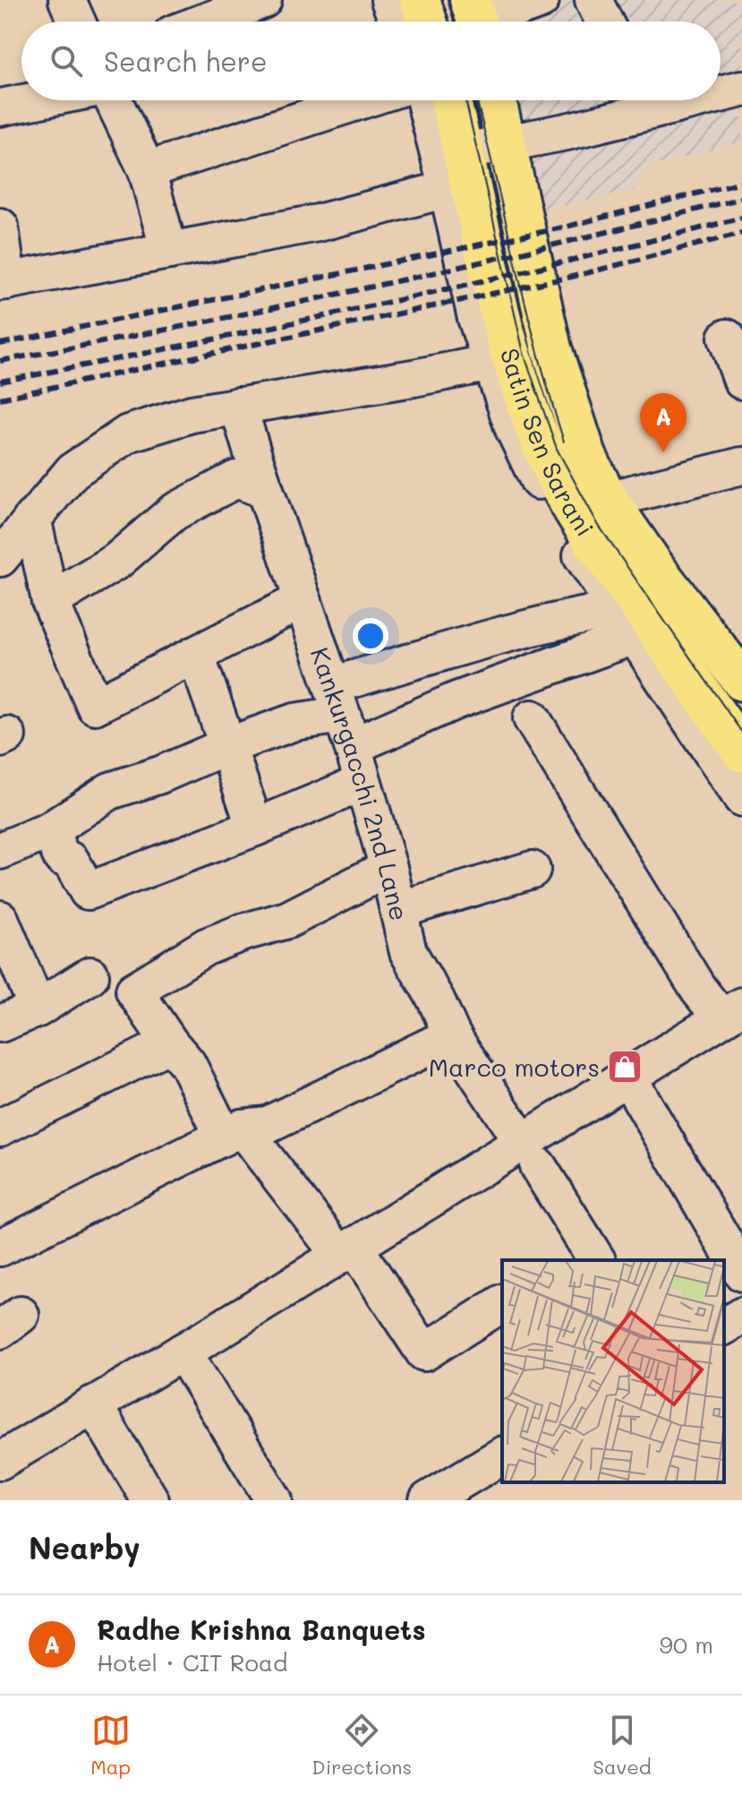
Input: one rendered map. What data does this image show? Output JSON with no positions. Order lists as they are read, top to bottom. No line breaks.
{"streets":{"main road":["Satin Sen Sarani"],"street":["Kankurgacchi 2nd Lane"]},"places":{"shop":["Marco motors"]},"page":{"search":"Search here","pins":"A","heading":"Nearby","list":[{"mark":"A","name":"Radhe Krishna Banquets","note":"Hotel · CIT Road","value":"90 m"}],"nav":["Map","Directions","Saved"]}}
